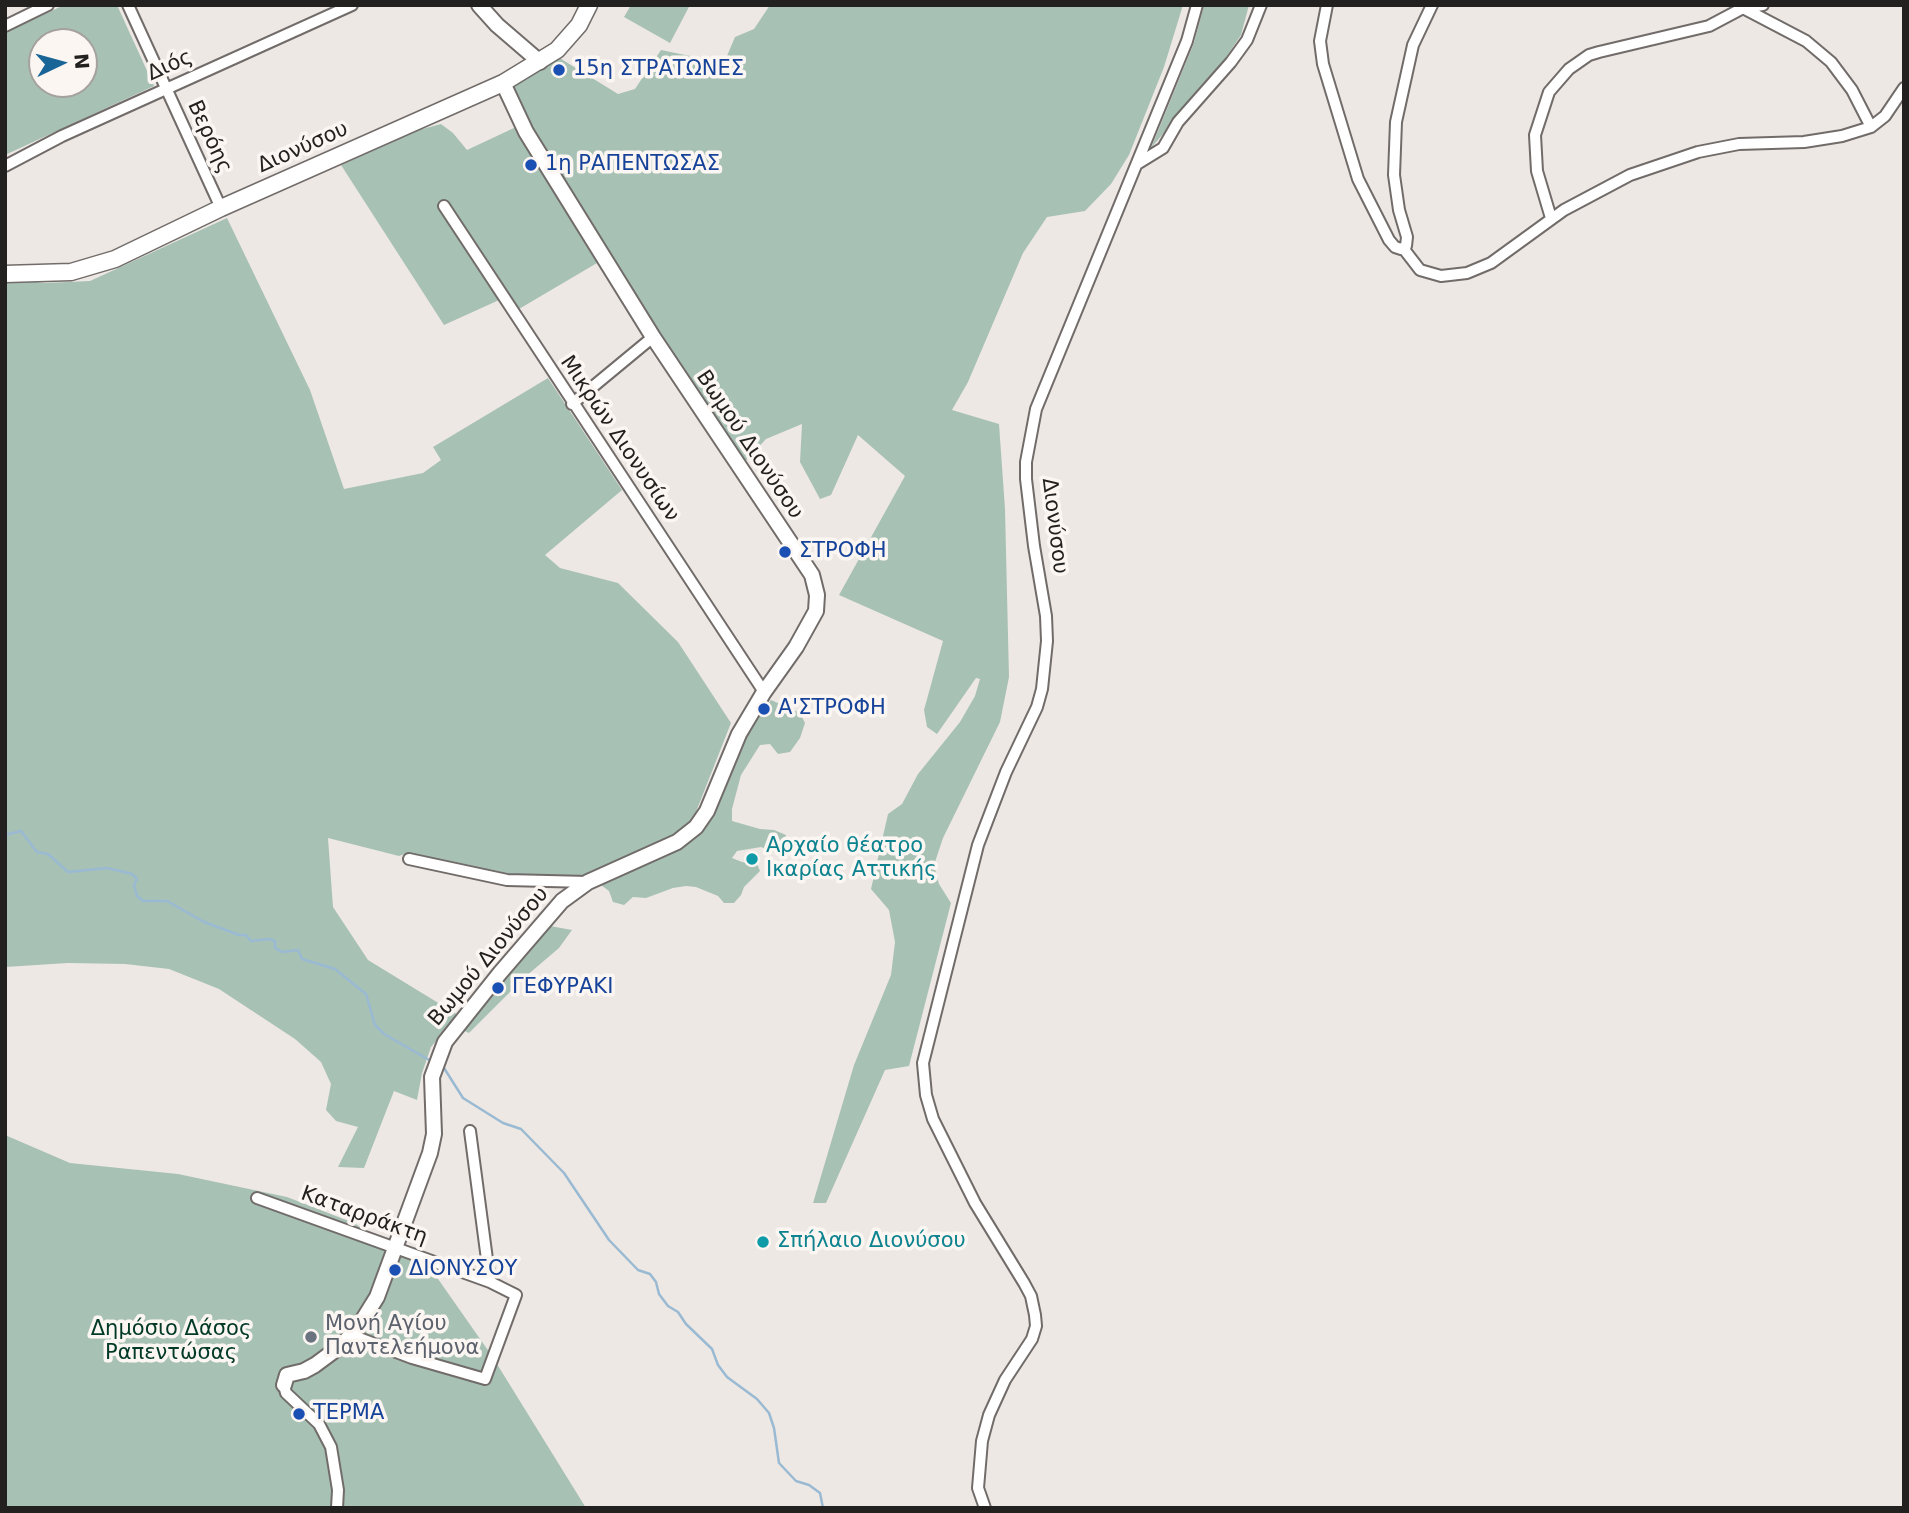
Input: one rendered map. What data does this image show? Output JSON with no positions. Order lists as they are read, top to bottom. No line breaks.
{"streets":{"main road":["Διονύσου"],"street":["Διός","Βερόης","Μικρών Διονυσίων","Βωμού Διονύσου","Καταρράκτη"]},"crossings":[["Διός","Βερόης"],["Βερόης","Διονύσου"],["Διονύσου","Βωμού Διονύσου"],["Μικρών Διονυσίων","Βωμού Διονύσου"],["Βωμού Διονύσου","Καταρράκτη"]],"parks":["Δημόσιο Δάσος Ραπεντώσας"],"places":["15η ΣΤΡΑΤΩΝΕΣ","1η ΡΑΠΕΝΤΩΣΑΣ","ΣΤΡΟΦΗ","Α'ΣΤΡΟΦΗ","Αρχαίο θέατρο Ικαρίας Αττικής","ΓΕΦΥΡΑΚΙ","Σπήλαιο Διονύσου","ΔΙΟΝΥΣΟΥ","Μονή Αγίου Παντελεήμονα","ΤΕΡΜΑ"],"north":"right"}
